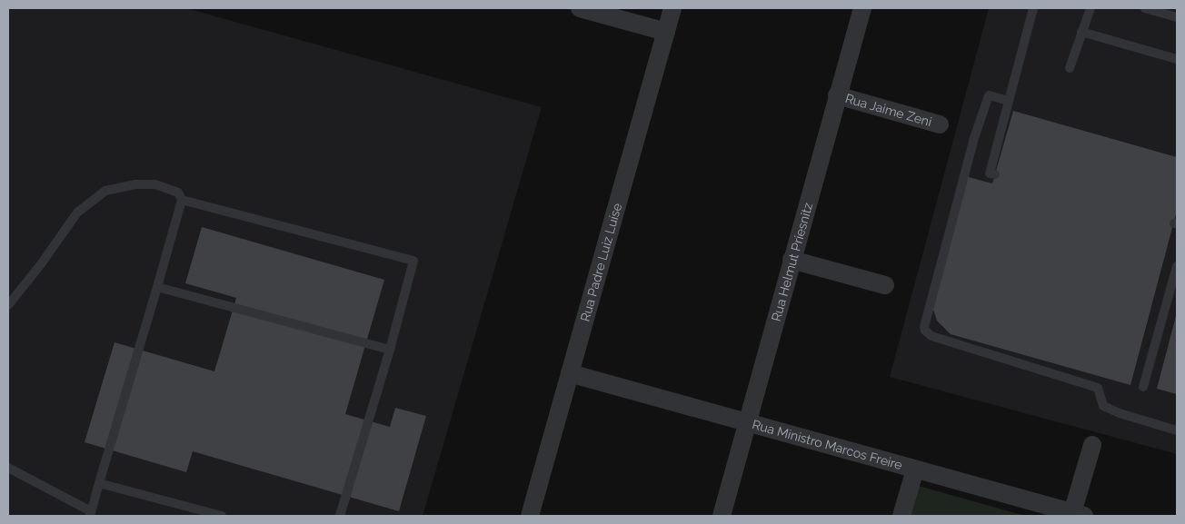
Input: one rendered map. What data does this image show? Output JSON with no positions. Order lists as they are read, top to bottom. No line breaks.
{"streets":{"street":["Rua Jaime Zeni","Rua Padre Luiz Luíse","Rua Helmut Priesnitz","Rua Ministro Marcos Freire"]},"crossings":[["Rua Jaime Zeni","Rua Helmut Priesnitz"],["Rua Padre Luiz Luíse","Rua Ministro Marcos Freire"],["Rua Helmut Priesnitz","Rua Ministro Marcos Freire"]]}
